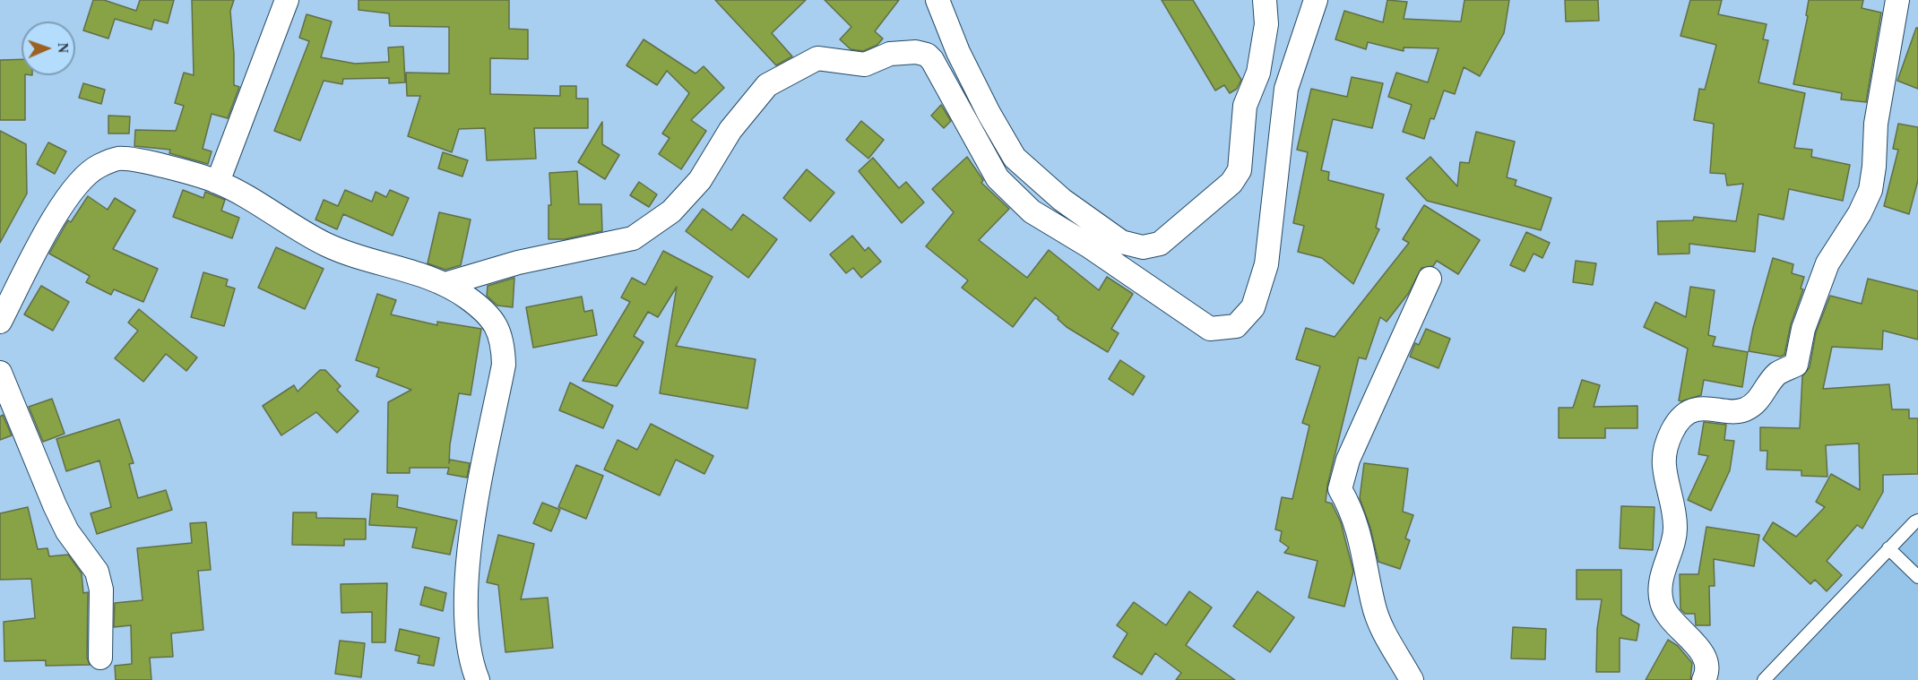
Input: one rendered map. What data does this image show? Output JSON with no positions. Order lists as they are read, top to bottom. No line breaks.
{"north":"right"}
